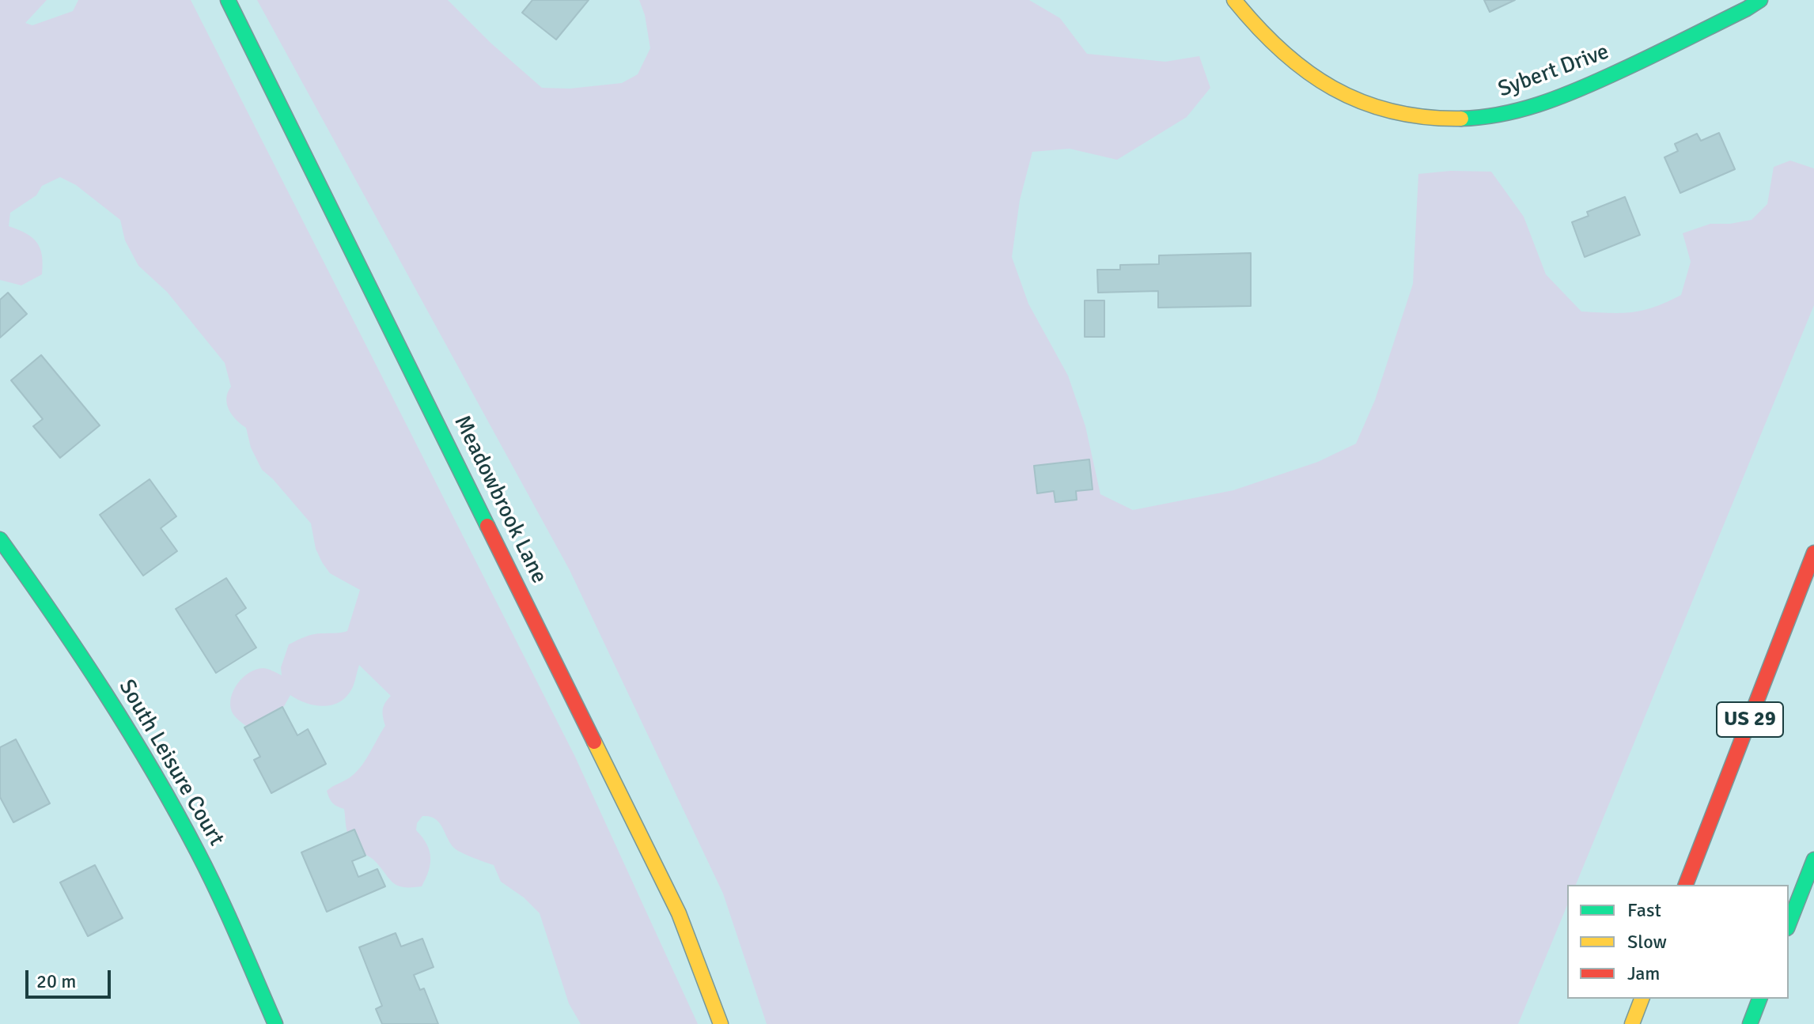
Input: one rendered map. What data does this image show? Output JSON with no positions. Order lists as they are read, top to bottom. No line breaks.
{"streets":{"main road":["Sybert Drive","Meadowbrook Lane","US 29","South Leisure Court"]},"legend":["Fast","Slow","Jam"],"scale_bar":"20 m"}
